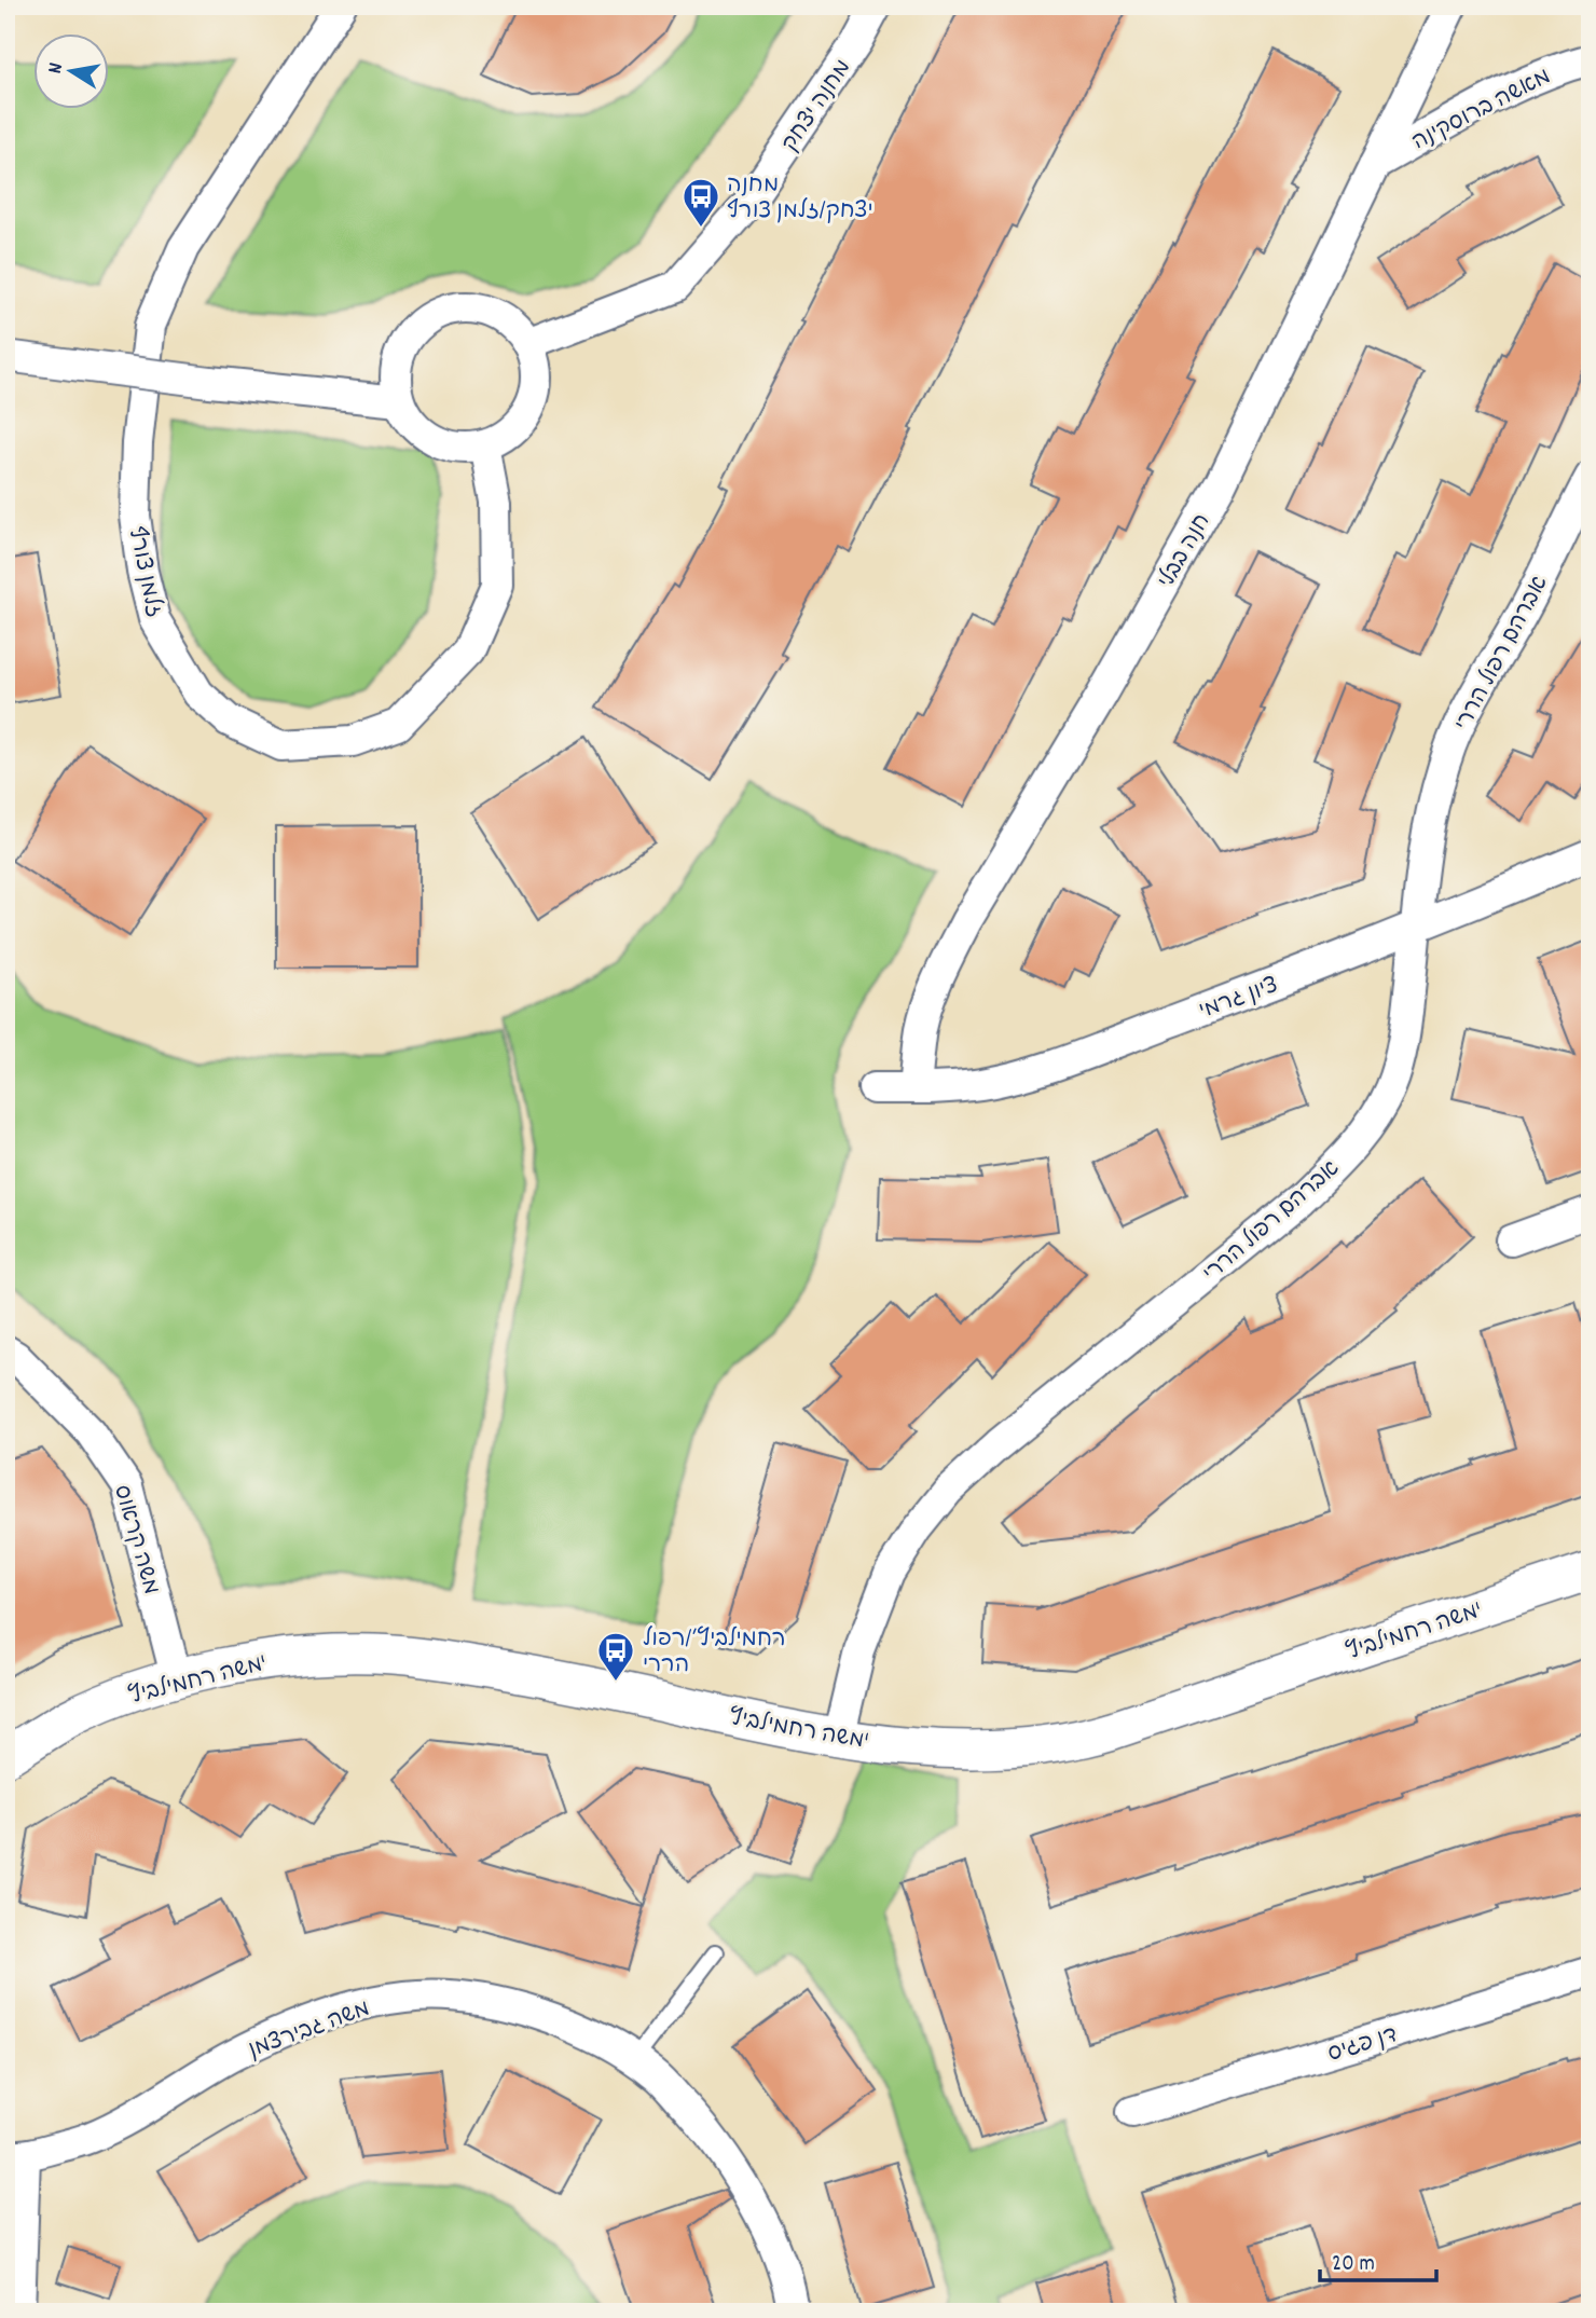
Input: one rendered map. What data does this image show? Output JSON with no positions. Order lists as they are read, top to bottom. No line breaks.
{"streets":{"street":["מחנה יצחק","מאשה ברוסקינה","חנה בבלי","זלמן צורף","אברהם רפול הררי","ציון גרמי","משה קראוס","משה רחמילביץ'","משה גבירצמן","דן פגיס"]},"crossings":[["מחנה יצחק","זלמן צורף"],["מאשה ברוסקינה","חנה בבלי"],["חנה בבלי","ציון גרמי"],["אברהם רפול הררי","ציון גרמי"],["אברהם רפול הררי","משה רחמילביץ'"],["משה קראוס","משה רחמילביץ'"]],"places":{"bus stop":["מחנה יצחק/זלמן צורף","רחמילביץ׳/רפול הררי"]},"scale_bar":"20 m","north":"left"}
